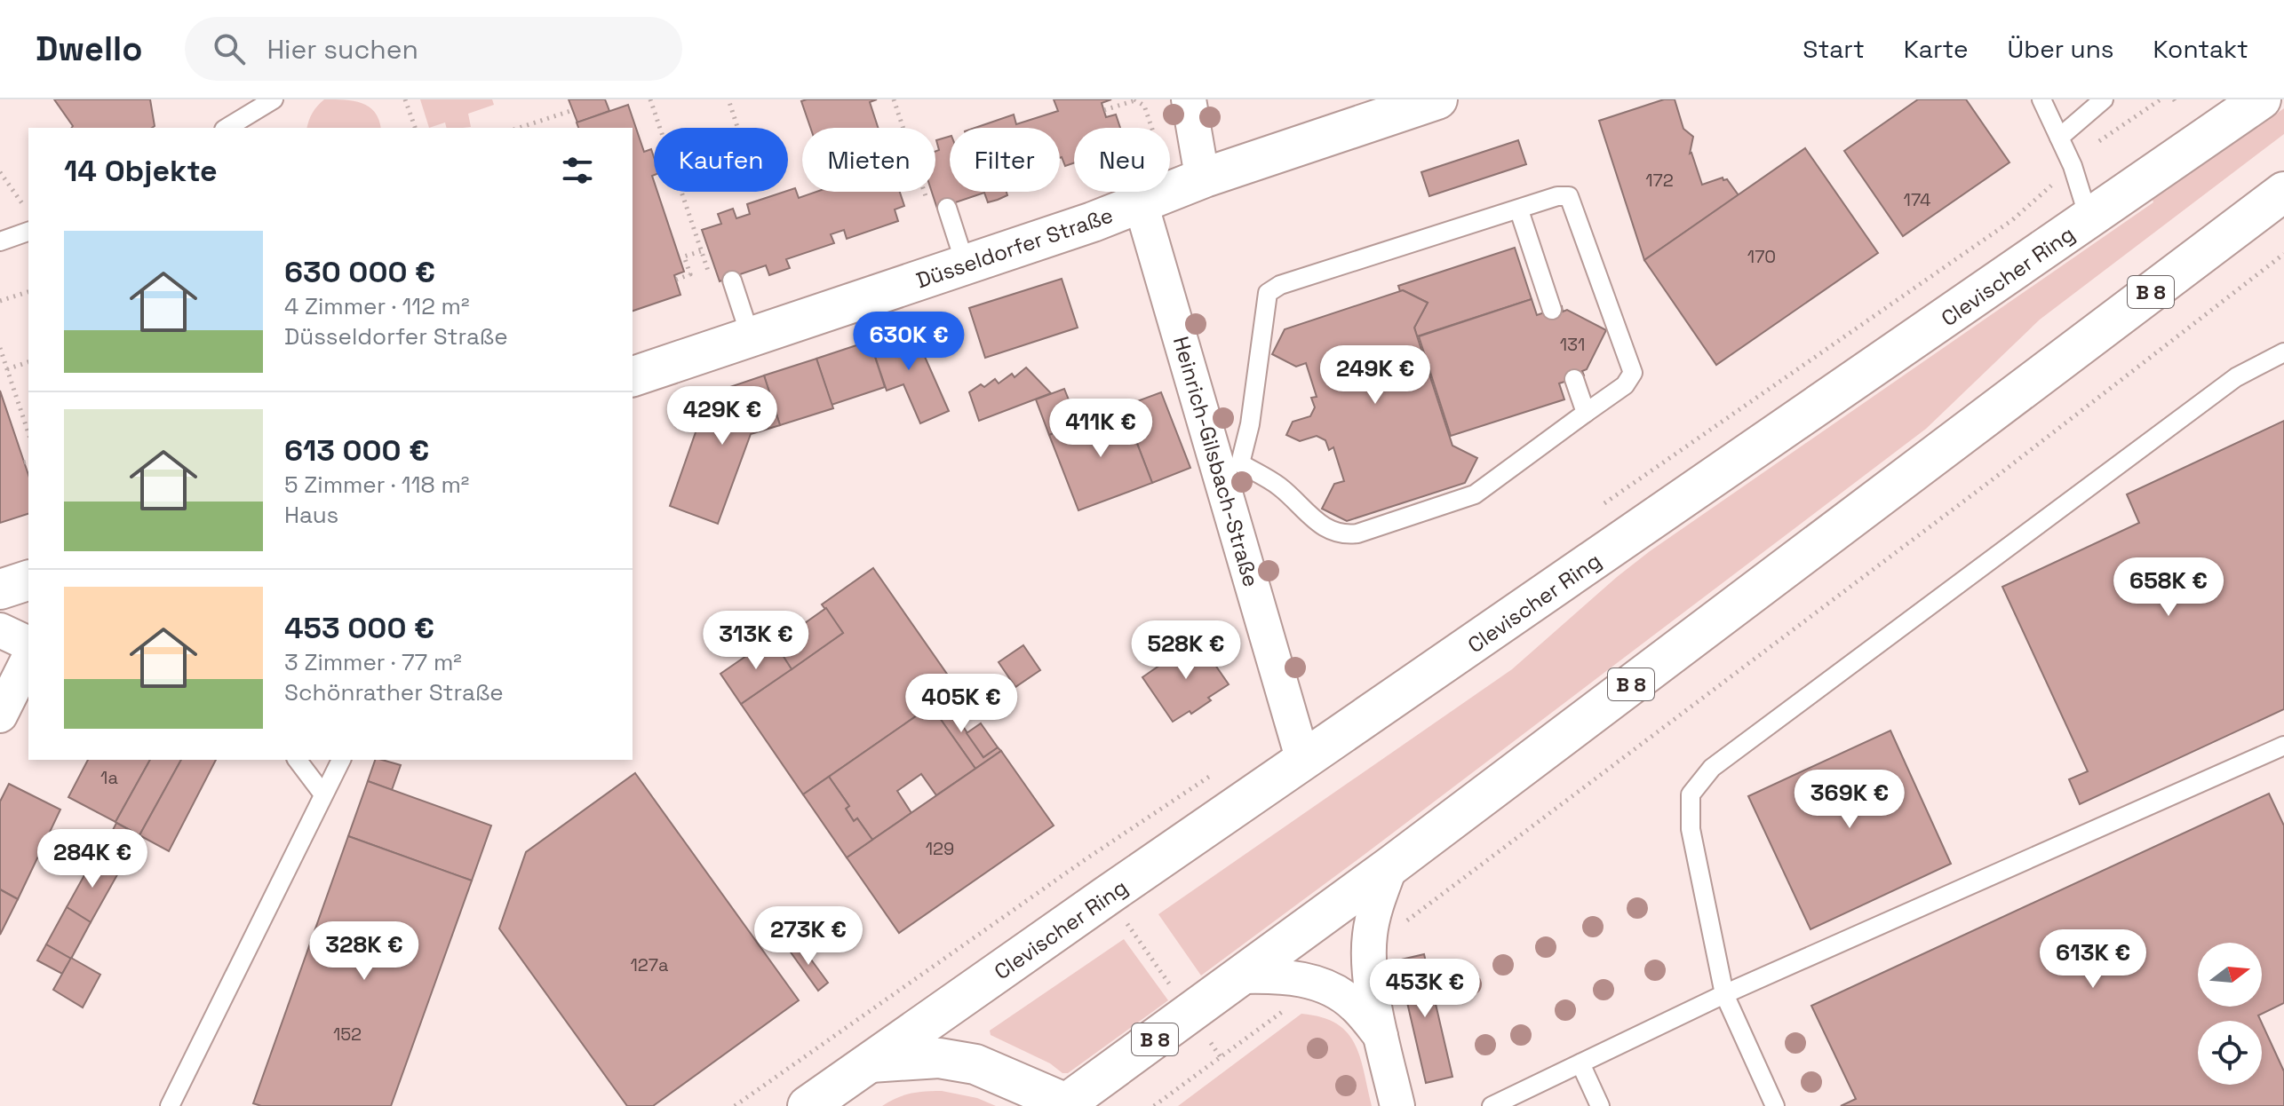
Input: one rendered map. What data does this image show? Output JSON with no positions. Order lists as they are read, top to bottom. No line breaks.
{"streets":{"main road":["Düsseldorfer Straße","Clevischer Ring","B 8"],"street":["Heinrich-Gilsbach-Straße"]},"crossings":[["Düsseldorfer Straße","Heinrich-Gilsbach-Straße"],["Clevischer Ring","Heinrich-Gilsbach-Straße"]],"house_numbers":["172","174","170","131","1a","129","127a","152"],"north":"right","page":{"header":"Dwello","search":"Hier suchen","nav":["Start","Karte","Über uns","Kontakt"],"chip":["Kaufen","Mieten","Filter","Neu"],"heading":"14 Objekte","list":[{"name":"630 000 €","note":"4 Zimmer · 112 m² · Düsseldorfer Straße"},{"name":"613 000 €","note":"5 Zimmer · 118 m² · Haus"},{"name":"453 000 €","note":"3 Zimmer · 77 m² · Schönrather Straße"}],"price":["630K €","249K €","429K €","411K €","658K €","313K €","528K €","405K €","369K €","284K €","273K €","328K €","613K €","453K €"]}}
